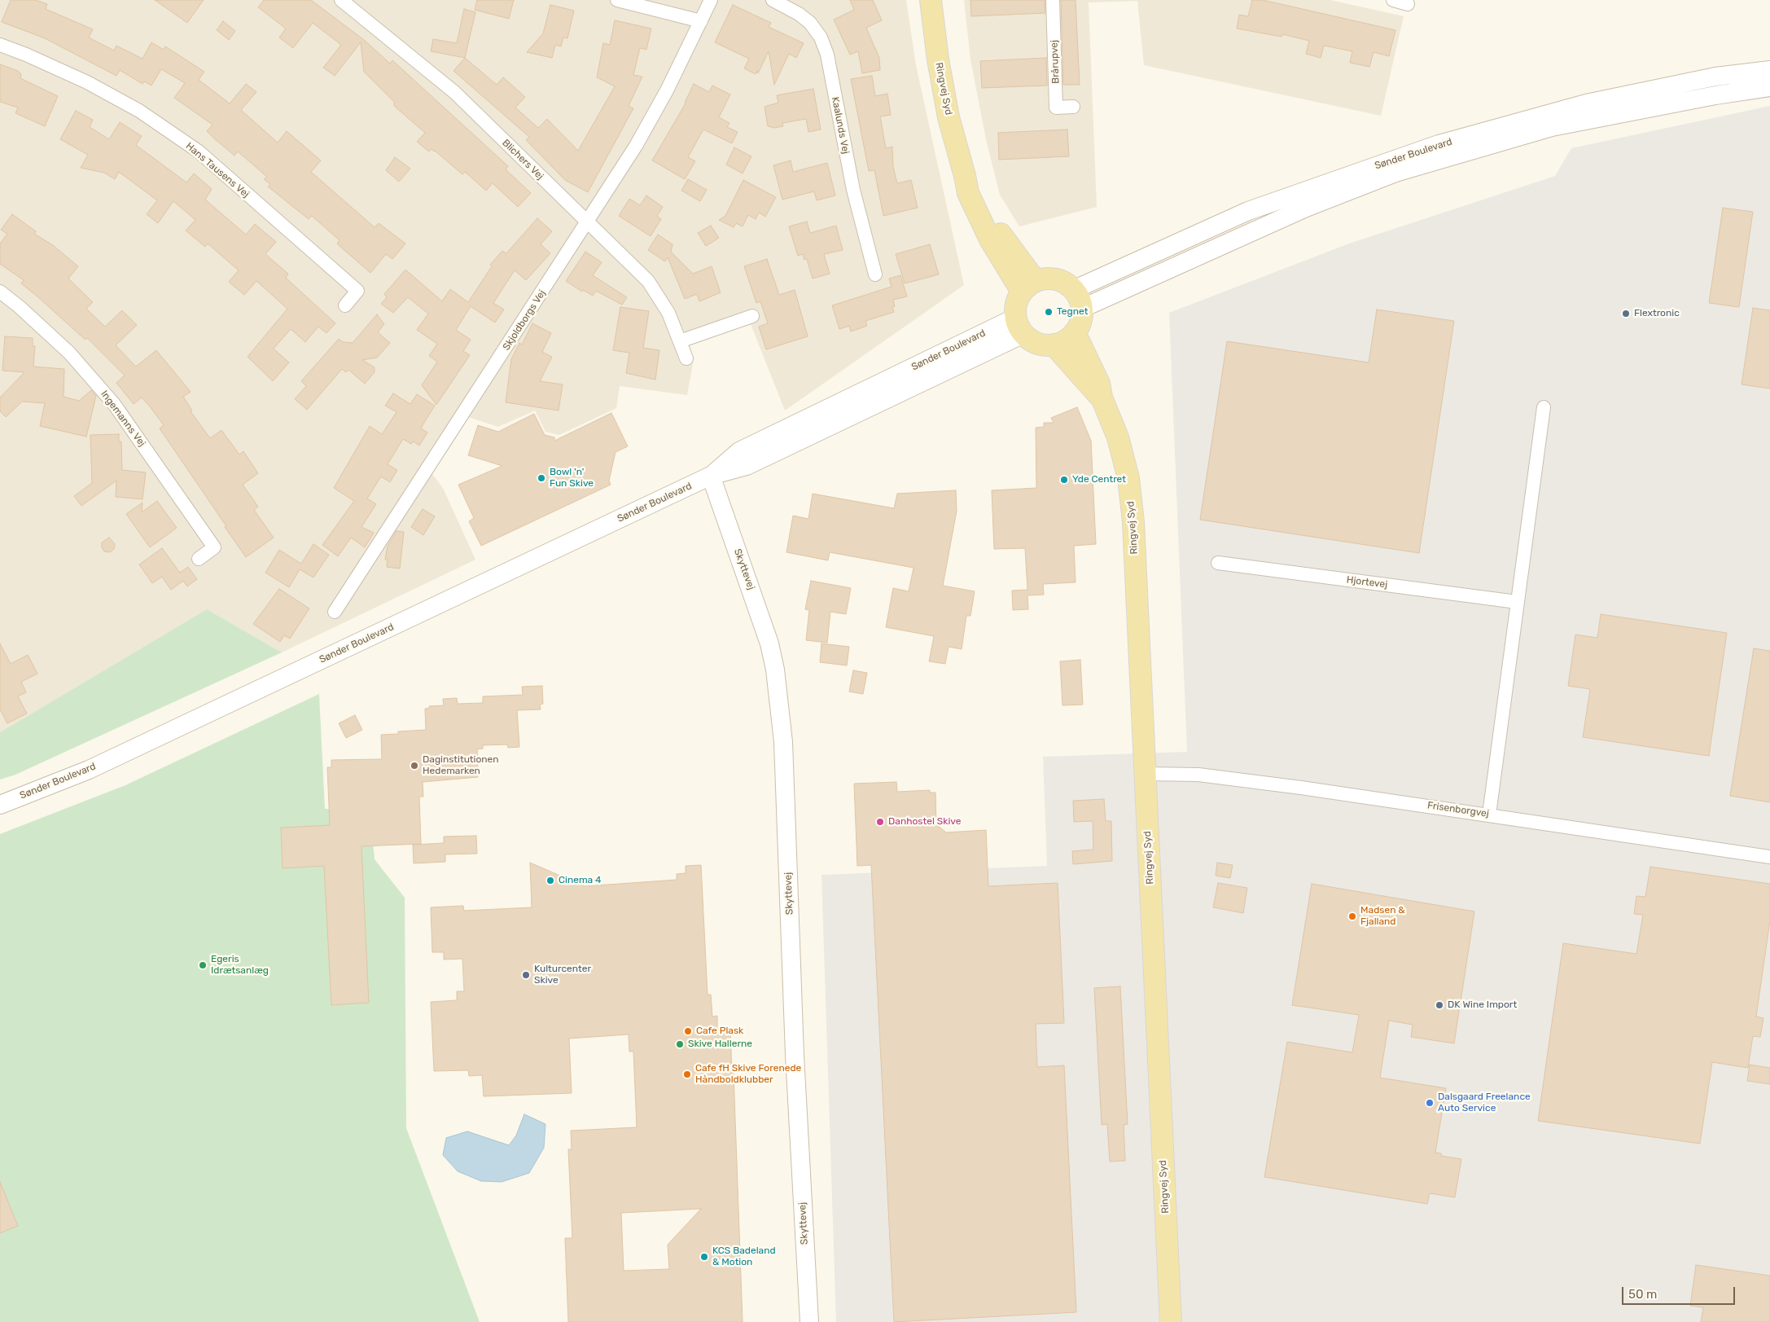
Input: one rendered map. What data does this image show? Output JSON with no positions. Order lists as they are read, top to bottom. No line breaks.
{"streets":{"main road":["Ringvej Syd"],"street":["Brårupvej","Kaalunds Vej","Sønder Boulevard","Blichers Vej","Hans Tausens Vej","Skjoldborgs Vej","Ingemanns Vej","Skyttevej","Hjortevej","Frisenborgvej"]},"crossings":[["Ringvej Syd","Sønder Boulevard"],["Ringvej Syd","Frisenborgvej"],["Sønder Boulevard","Skyttevej"],["Blichers Vej","Skjoldborgs Vej"]],"places":["Tegnet","Flextronic","Bowl 'n' Fun Skive","Yde Centret","Daginstitutionen Hedemarken","Danhostel Skive","Cinema 4","Madsen & Fjalland","Egeris Idrætsanlæg","Kulturcenter Skive","DK Wine Import","Cafe Plask","Skive Hallerne","Cafe fH Skive Forenede Håndboldklubber","Dalsgaard Freelance Auto Service","KCS Badeland & Motion"],"scale_bar":"50 m"}
